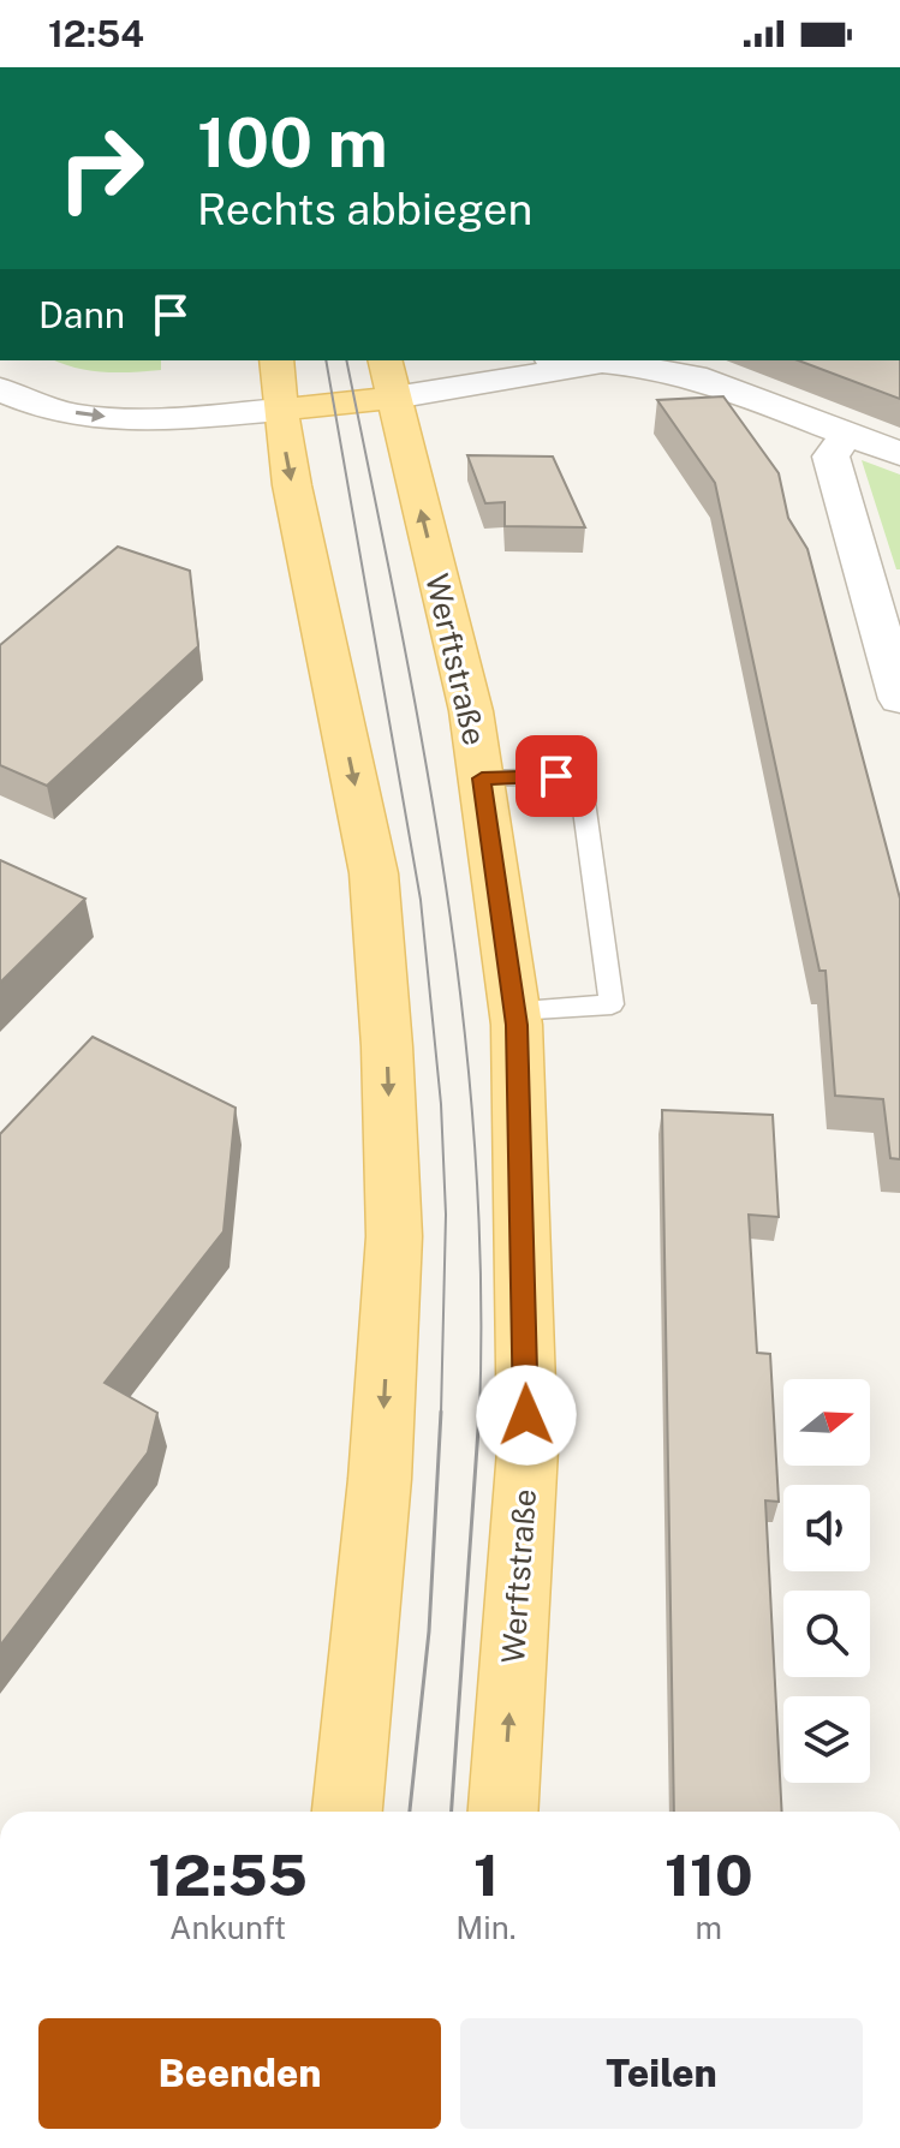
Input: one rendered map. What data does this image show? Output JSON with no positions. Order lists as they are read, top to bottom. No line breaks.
{"streets":{"main road":["Werftstraße"]},"north":"right","page":{"status":"12:54","turn":["100 m","Rechts abbiegen"],"then":"Dann","eta":["12:55","Ankunft","1","Min.","110","m"],"buttons":["Beenden","Teilen"]}}
